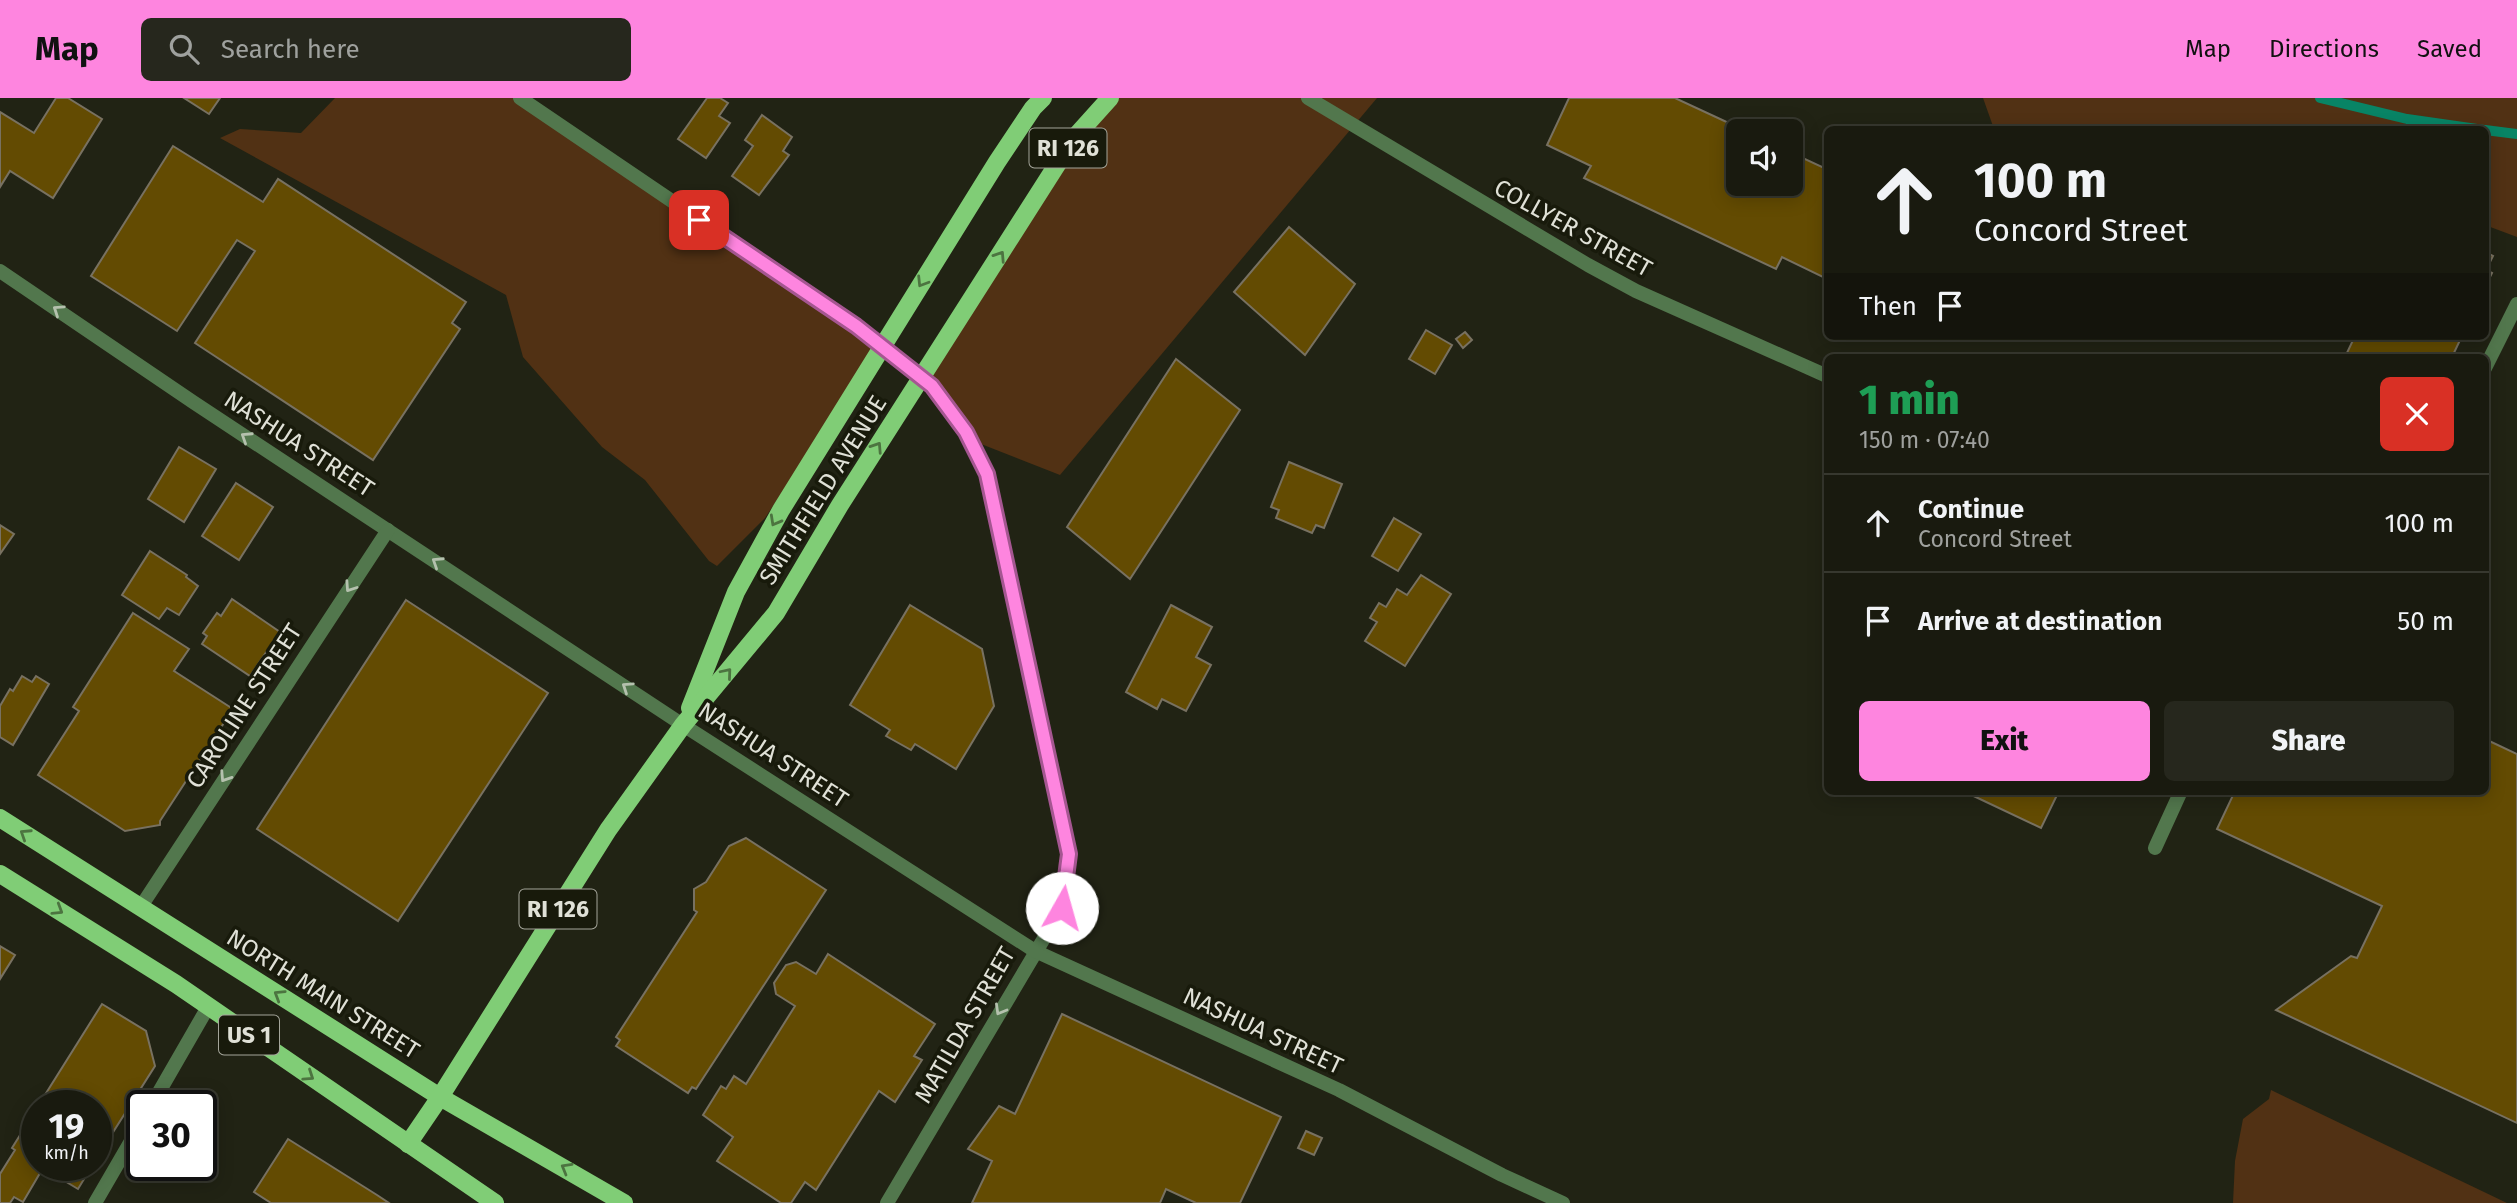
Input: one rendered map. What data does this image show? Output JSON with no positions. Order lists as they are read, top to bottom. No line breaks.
{"streets":{"main road":["RI 126","SMITHFIELD AVENUE","NORTH MAIN STREET","US 1"],"street":["COLLYER STREET","NASHUA STREET","CAROLINE STREET","MATILDA STREET"]},"crossings":[["NASHUA STREET","SMITHFIELD AVENUE"],["NASHUA STREET","CAROLINE STREET"],["NASHUA STREET","MATILDA STREET"],["SMITHFIELD AVENUE","NORTH MAIN STREET"],["SMITHFIELD AVENUE","US 1"],["CAROLINE STREET","NORTH MAIN STREET"]],"one_way":["NASHUA STREET","CAROLINE STREET"],"page":{"header":"Map","search":"Search here","nav":["Map","Directions","Saved"],"turn":["100 m","Concord Street"],"then":"Then","heading":["1 min","150 m · 07:40"],"list":[{"name":"Continue","note":"Concord Street","value":"100 m"},{"name":"Arrive at destination","value":"50 m"}],"buttons":["Exit","Share"],"speed":"19 km/h","limit":"30"}}
